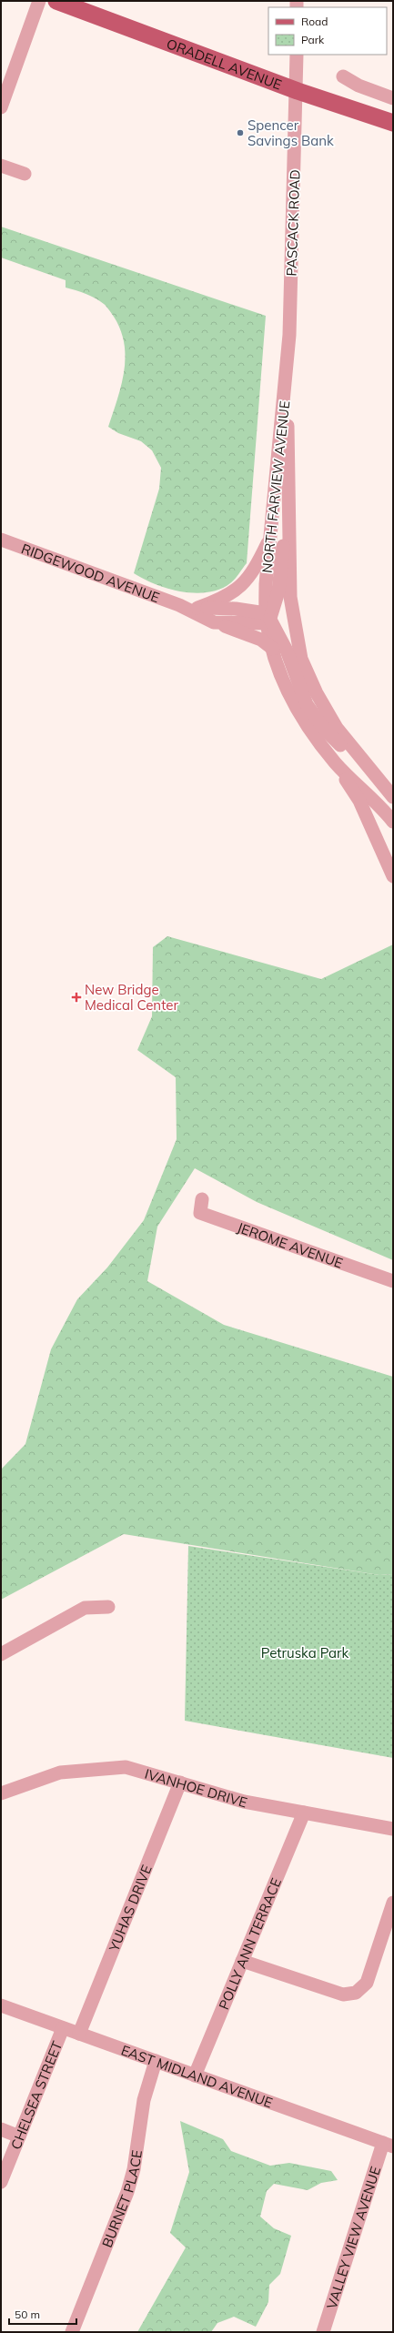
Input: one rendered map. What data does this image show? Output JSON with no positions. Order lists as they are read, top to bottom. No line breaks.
{"streets":{"main road":["ORADELL AVENUE"],"street":["PASCACK ROAD","NORTH FARVIEW AVENUE","RIDGEWOOD AVENUE","JEROME AVENUE","IVANHOE DRIVE","YUHAS DRIVE","POLLY ANN TERRACE","EAST MIDLAND AVENUE","CHELSEA STREET","BURNET PLACE","VALLEY VIEW AVENUE"]},"crossings":[["ORADELL AVENUE","PASCACK ROAD"],["PASCACK ROAD","NORTH FARVIEW AVENUE"],["NORTH FARVIEW AVENUE","RIDGEWOOD AVENUE"],["IVANHOE DRIVE","YUHAS DRIVE"],["IVANHOE DRIVE","POLLY ANN TERRACE"],["YUHAS DRIVE","EAST MIDLAND AVENUE"],["POLLY ANN TERRACE","EAST MIDLAND AVENUE"],["EAST MIDLAND AVENUE","CHELSEA STREET"],["EAST MIDLAND AVENUE","BURNET PLACE"],["EAST MIDLAND AVENUE","VALLEY VIEW AVENUE"]],"parks":["Petruska Park"],"places":{"other":["Spencer Savings Bank"],"health":["New Bridge Medical Center"]},"legend":["Road","Park"],"scale_bar":"50 m"}
